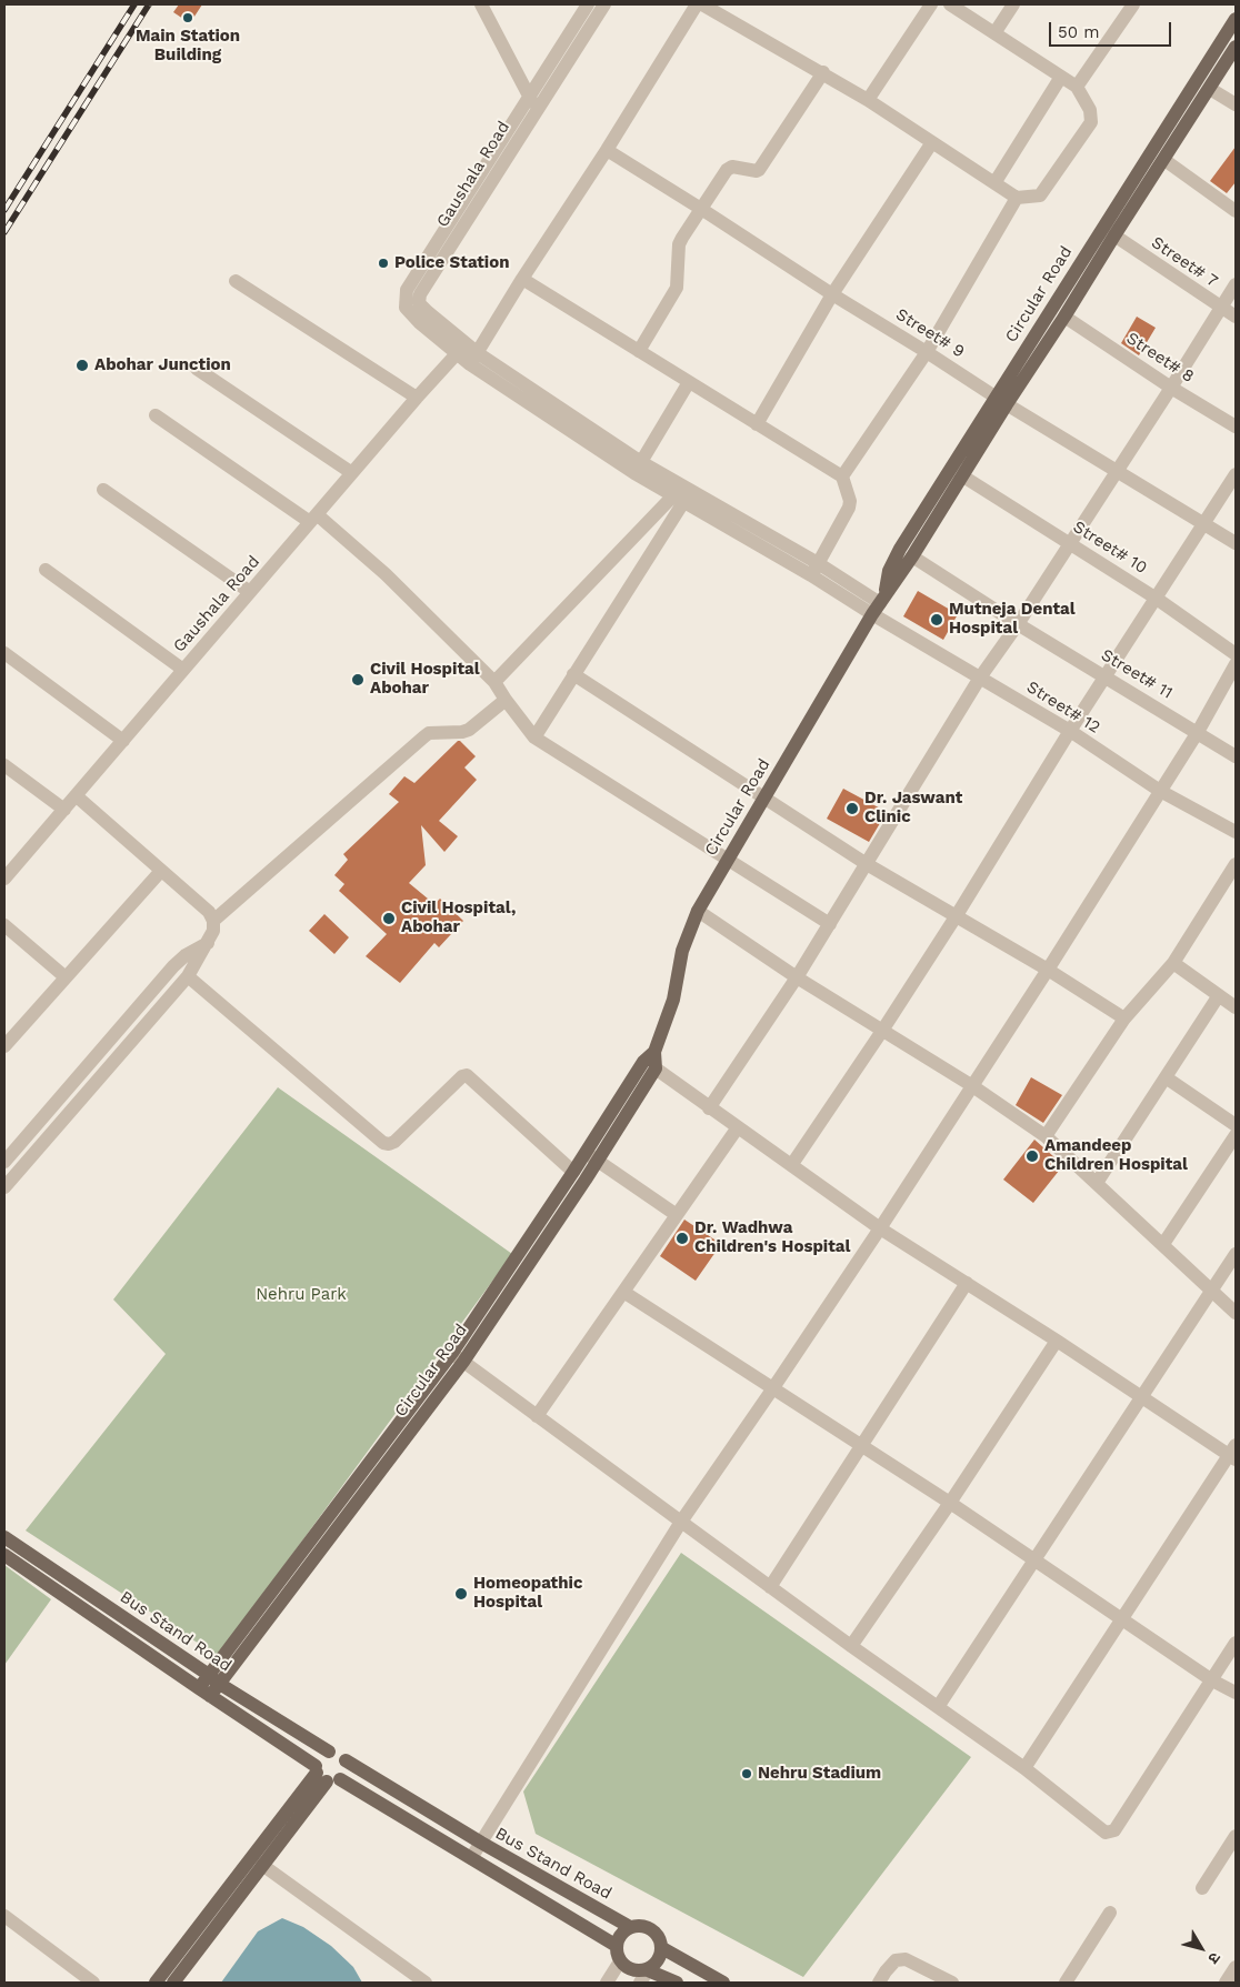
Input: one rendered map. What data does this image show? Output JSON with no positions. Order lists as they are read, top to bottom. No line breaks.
{"streets":{"main road":["Circular Road","Bus Stand Road"],"street":["Gaushala Road","Street# 7","Street# 9","Street# 8","Street# 10","Street# 11","Street# 12"]},"crossings":[["Gaushala Road","Street# 12"],["Street# 7","Circular Road"],["Circular Road","Street# 9"],["Circular Road","Street# 8"],["Circular Road","Street# 10"],["Circular Road","Street# 11"],["Circular Road","Street# 12"],["Circular Road","Bus Stand Road"]],"parks":["Nehru Park"],"places":["Main Station Building","Police Station","Abohar Junction","Mutneja Dental Hospital","Civil Hospital Abohar","Dr. Jaswant Clinic","Civil Hospital, Abohar","Amandeep Children Hospital","Dr. Wadhwa Children's Hospital","Homeopathic Hospital","Nehru Stadium"],"scale_bar":"50 m","north":"bottom right"}
